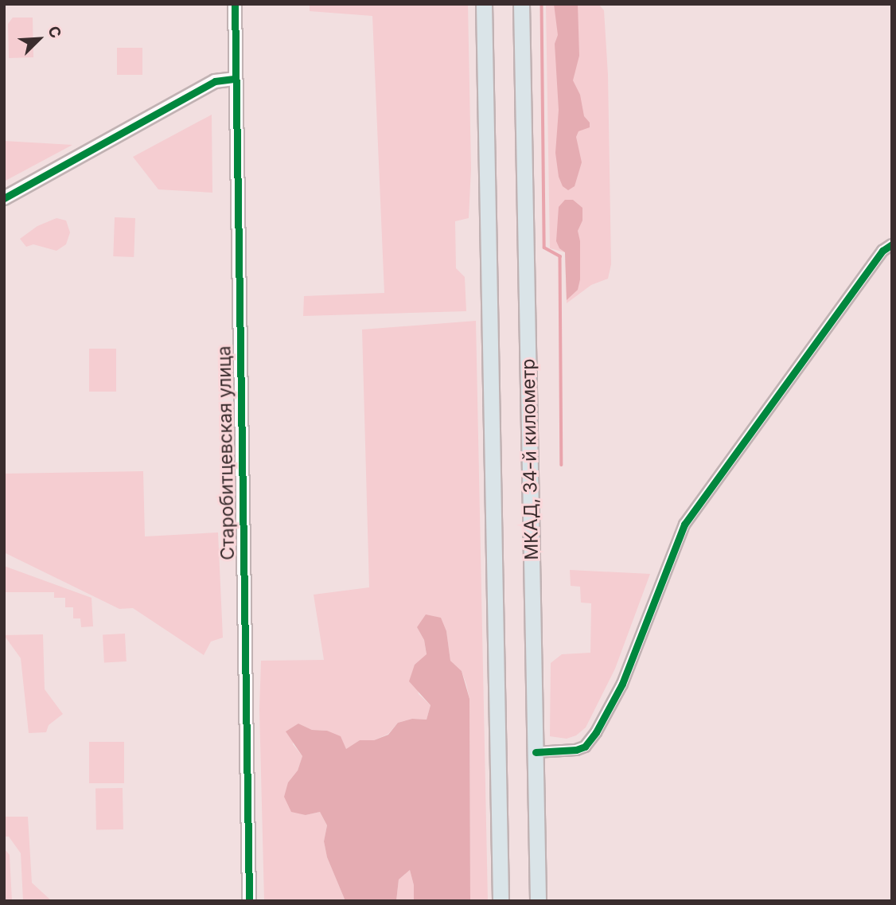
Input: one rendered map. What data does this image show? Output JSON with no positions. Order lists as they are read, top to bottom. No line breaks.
{"streets":{"highway":["МКАД, 34-й километр"],"street":["Старобитцевская улица"]},"north":"top right"}
